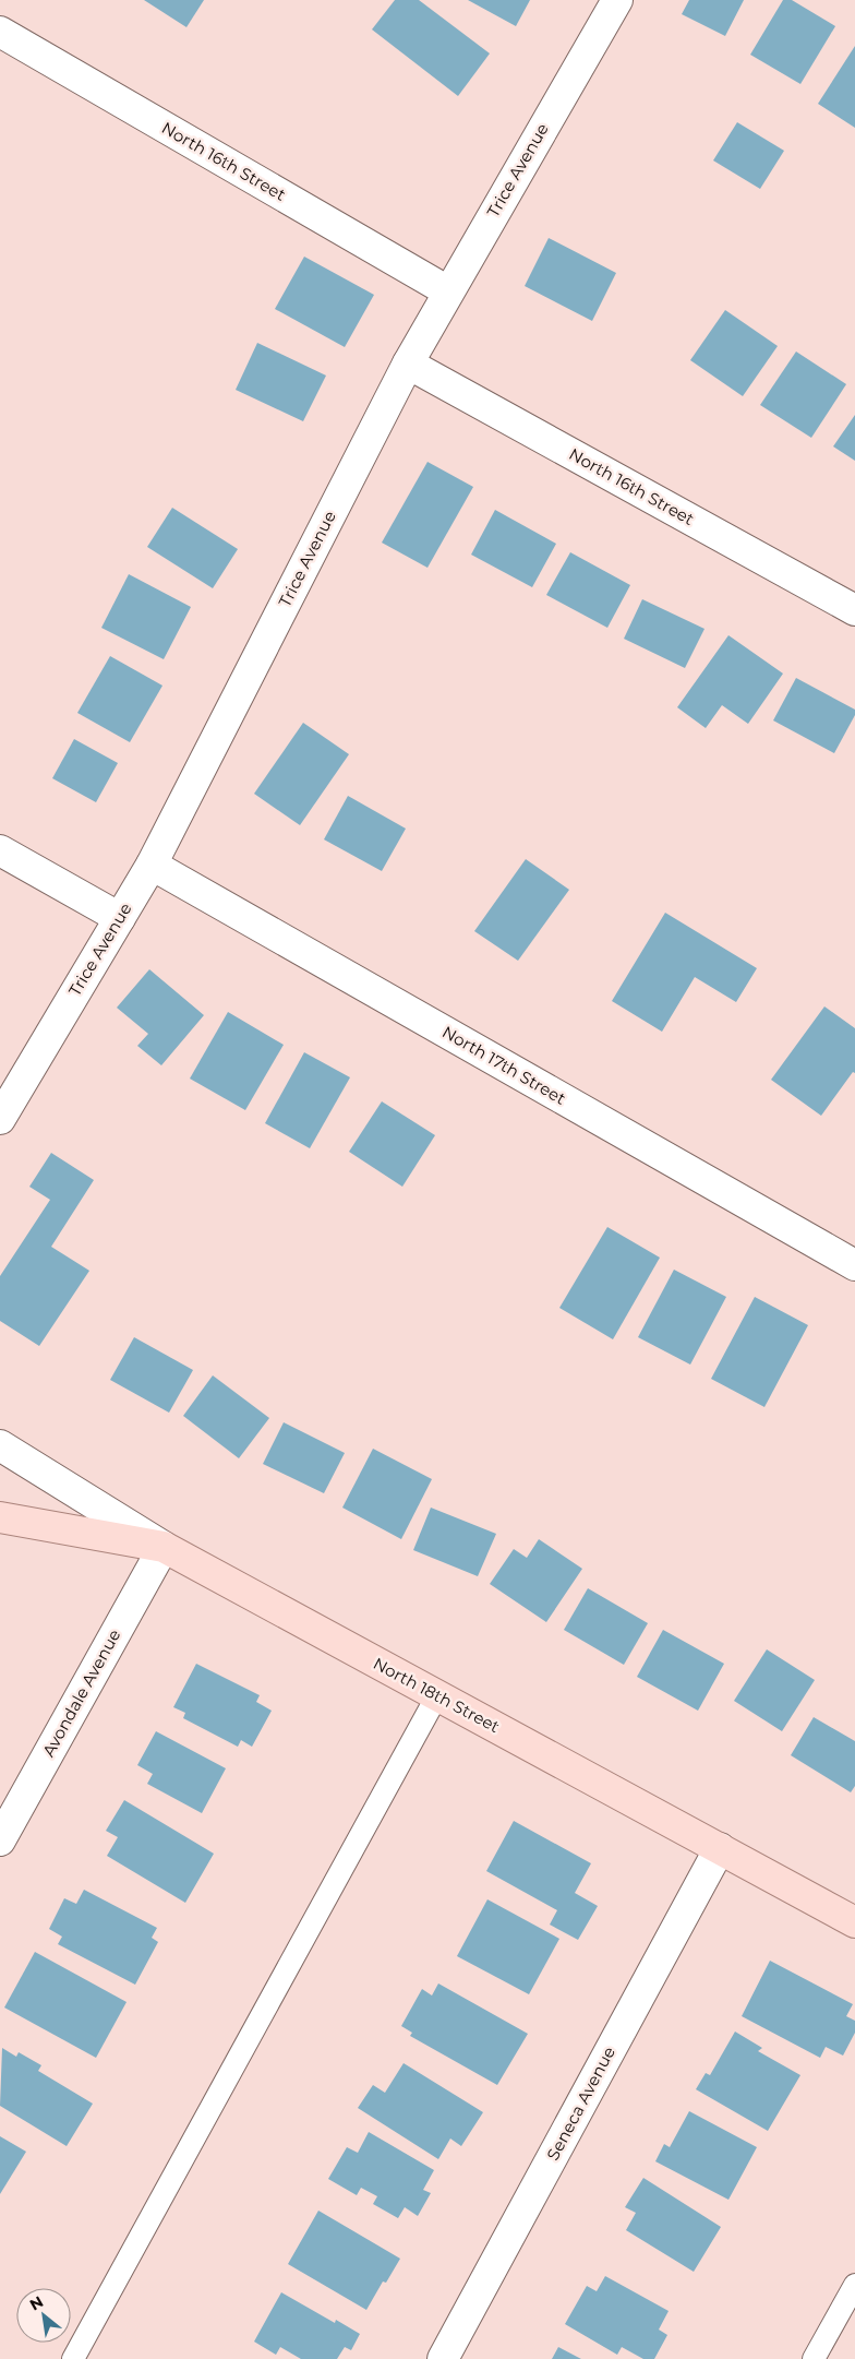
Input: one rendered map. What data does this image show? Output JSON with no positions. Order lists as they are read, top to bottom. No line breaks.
{"streets":{"main road":["North 18th Street"],"street":["North 16th Street","Trice Avenue","North 17th Street","Avondale Avenue","Seneca Avenue"]},"crossings":[["North 16th Street","Trice Avenue"],["Trice Avenue","North 17th Street"],["Avondale Avenue","North 18th Street"],["North 18th Street","Seneca Avenue"]],"north":"top left"}
